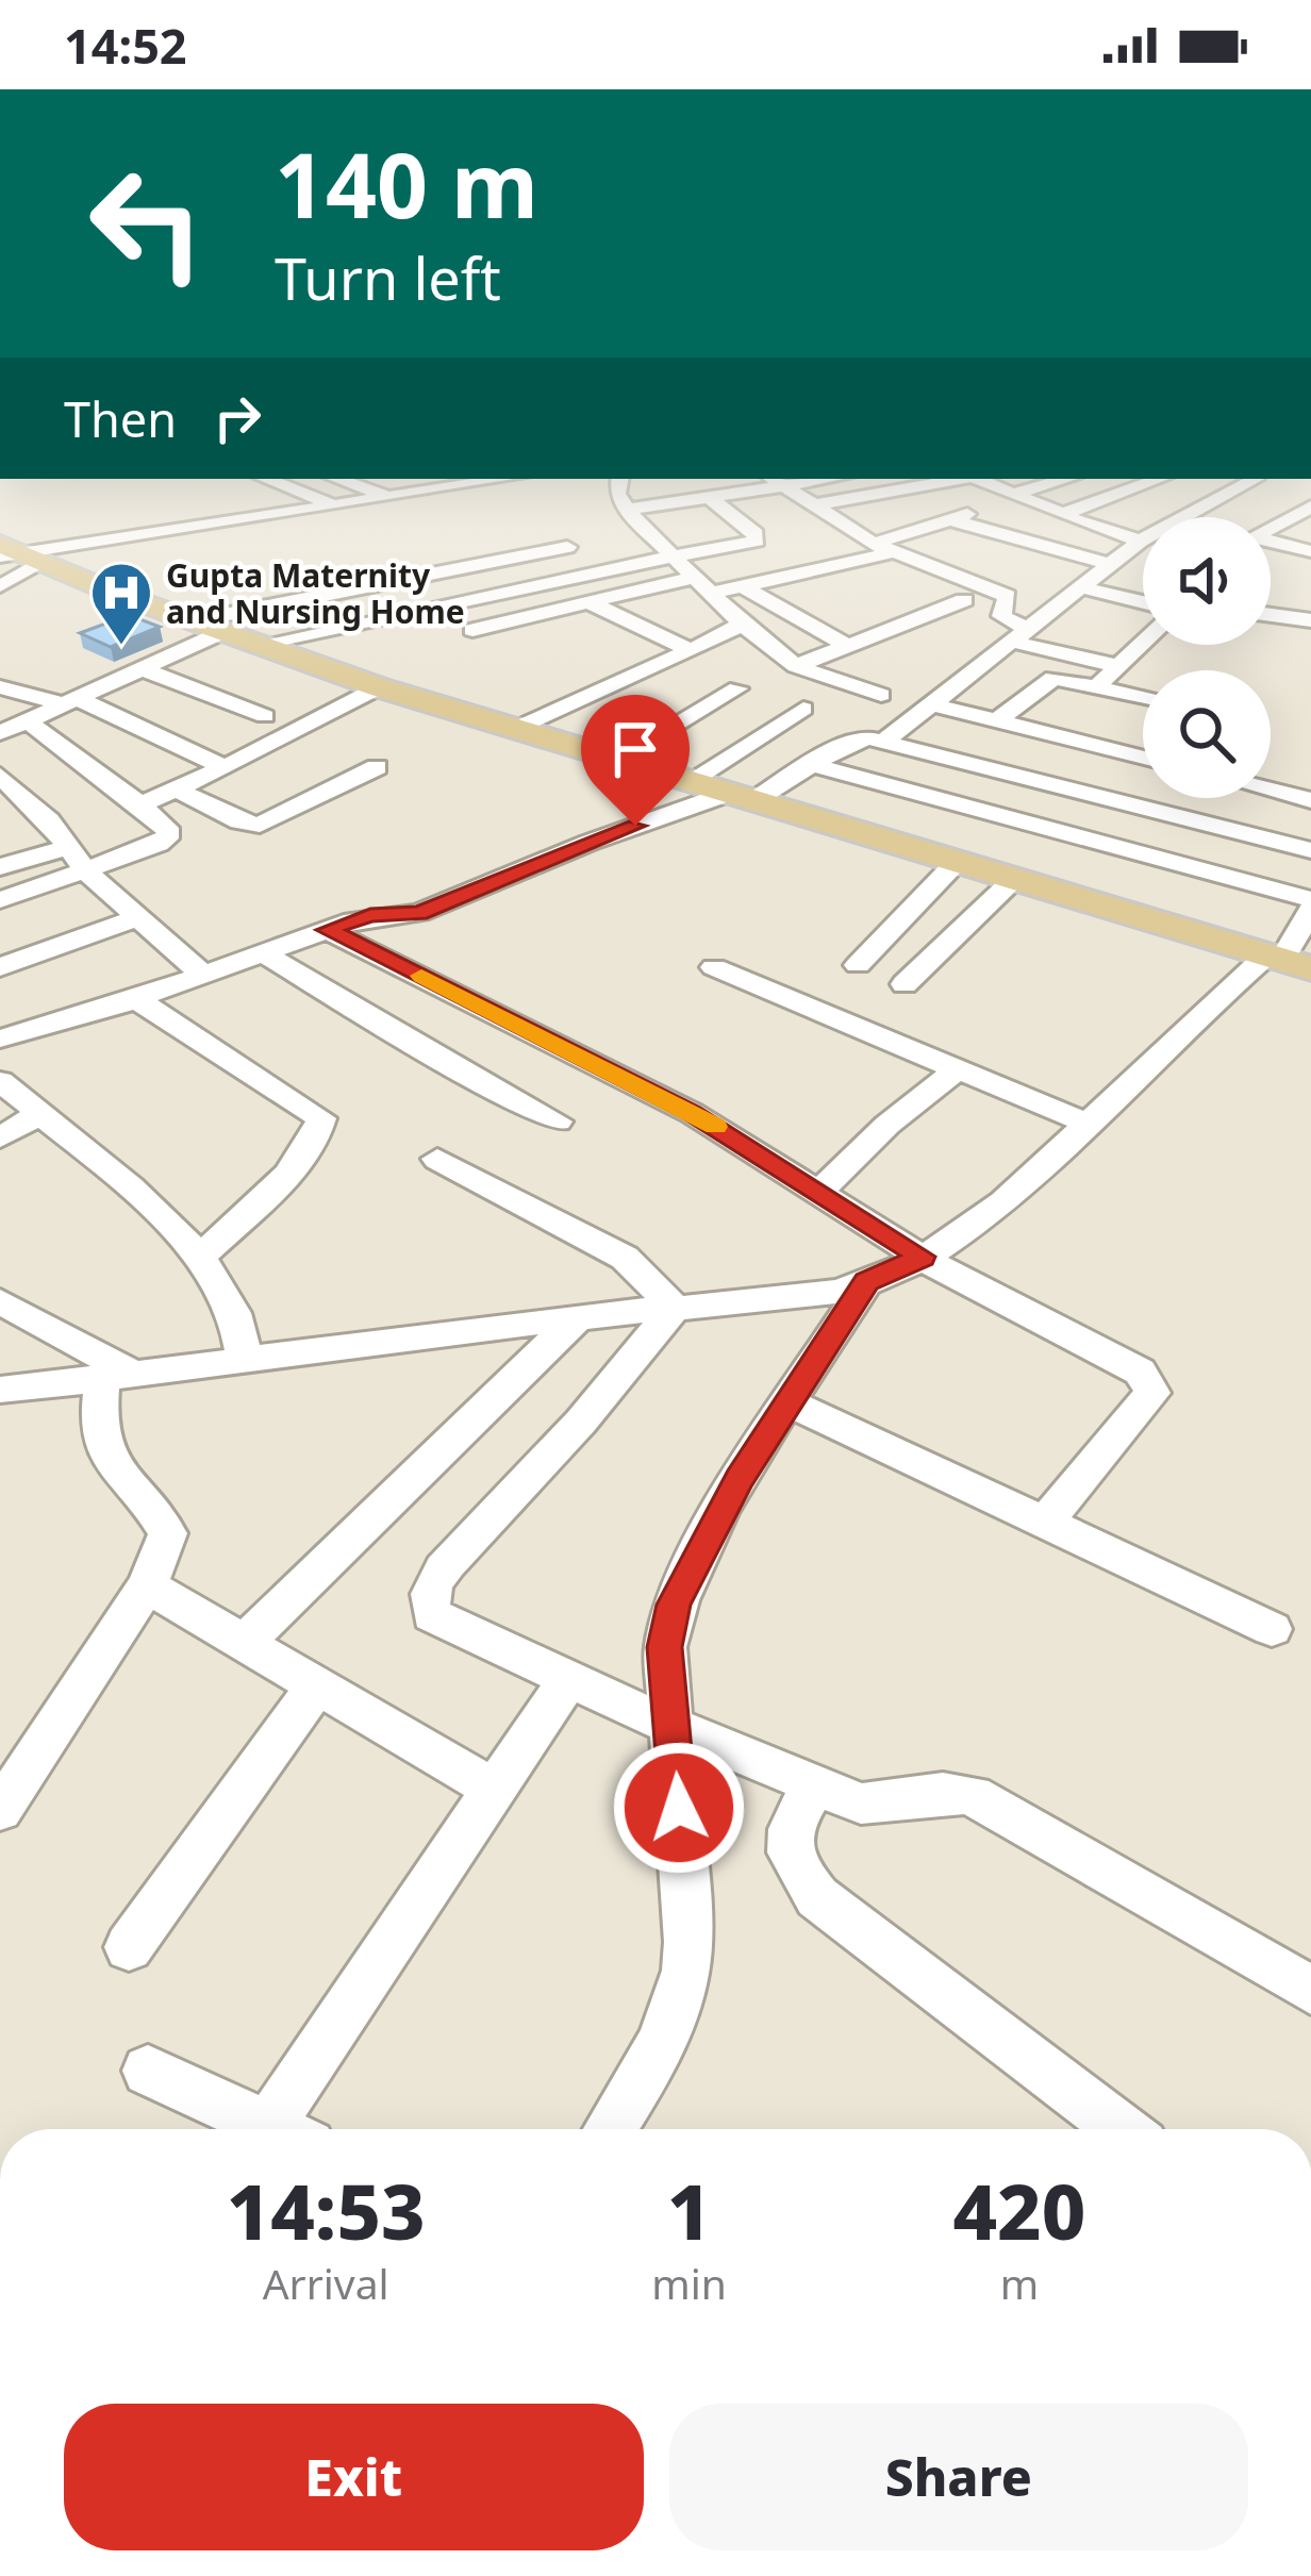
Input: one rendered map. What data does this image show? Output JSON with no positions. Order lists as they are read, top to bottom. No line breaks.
{"places":{"hospital":["Gupta Maternity and Nursing Home"]},"page":{"status":"14:52","turn":["140 m","Turn left"],"then":"Then","eta":["14:53","Arrival","1","min","420","m"],"buttons":["Exit","Share"]}}
